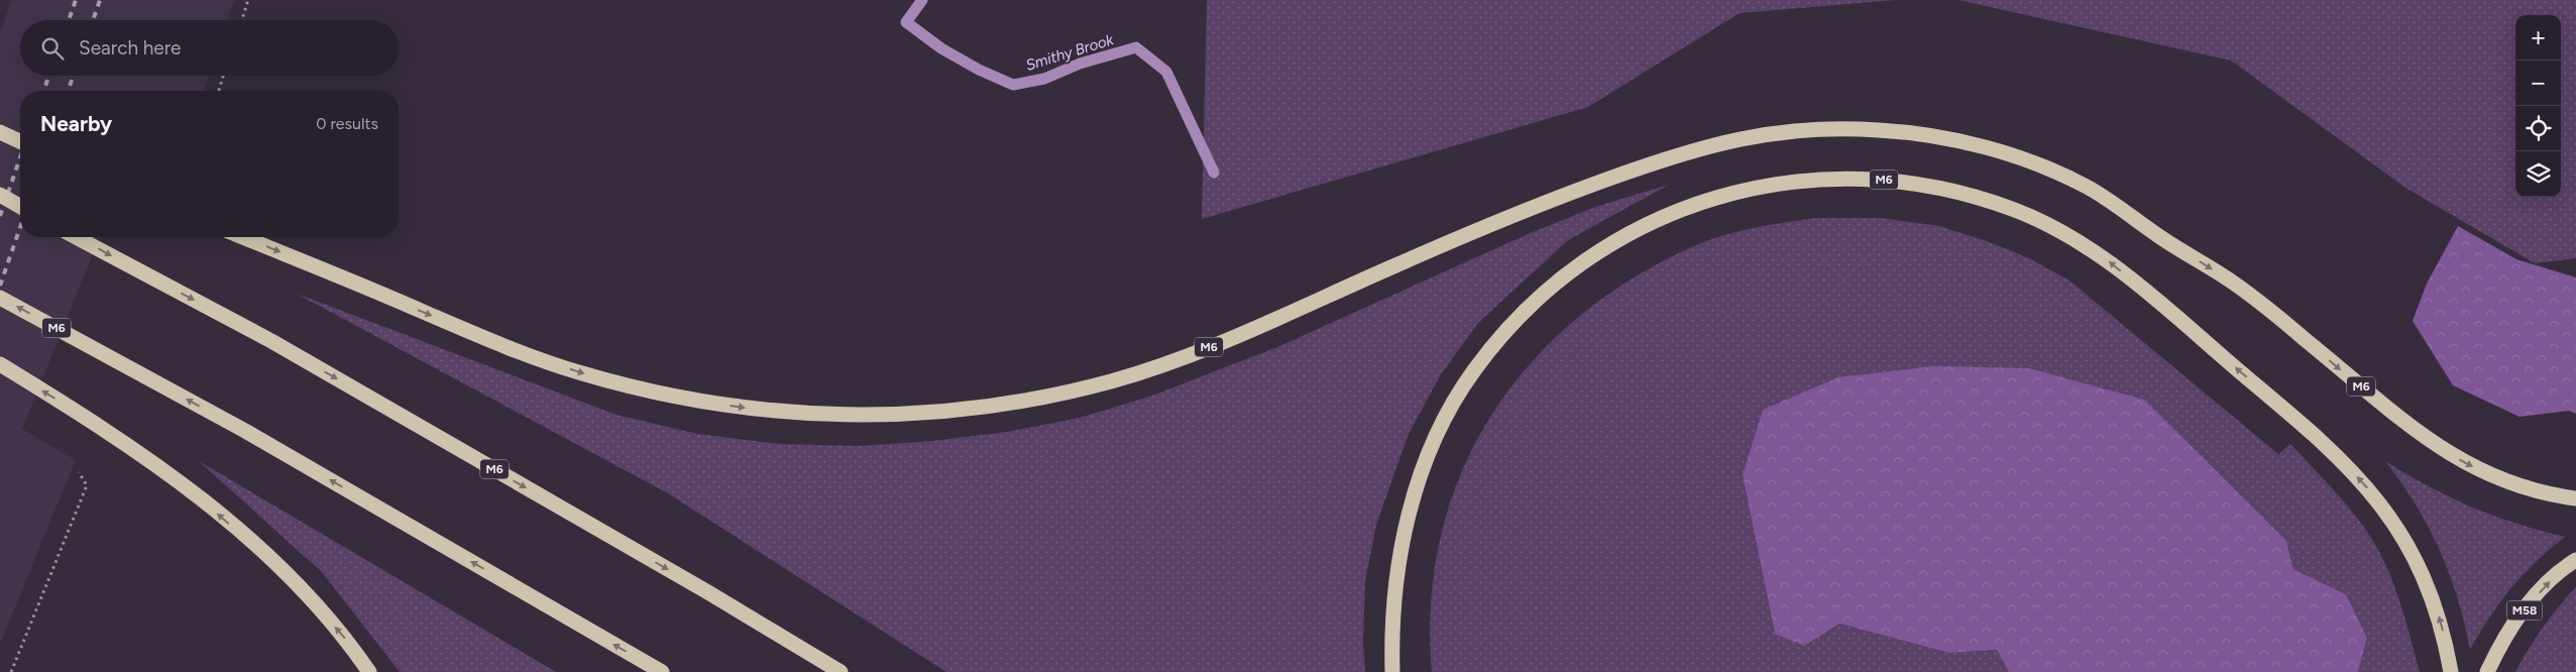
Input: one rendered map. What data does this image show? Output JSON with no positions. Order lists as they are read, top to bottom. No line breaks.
{"streets":{"highway":["M6","M58"]},"water":["Smithy Brook"],"page":{"map_buttons":["+","−"],"search":"Search here","heading":["Nearby","0 results"]}}
